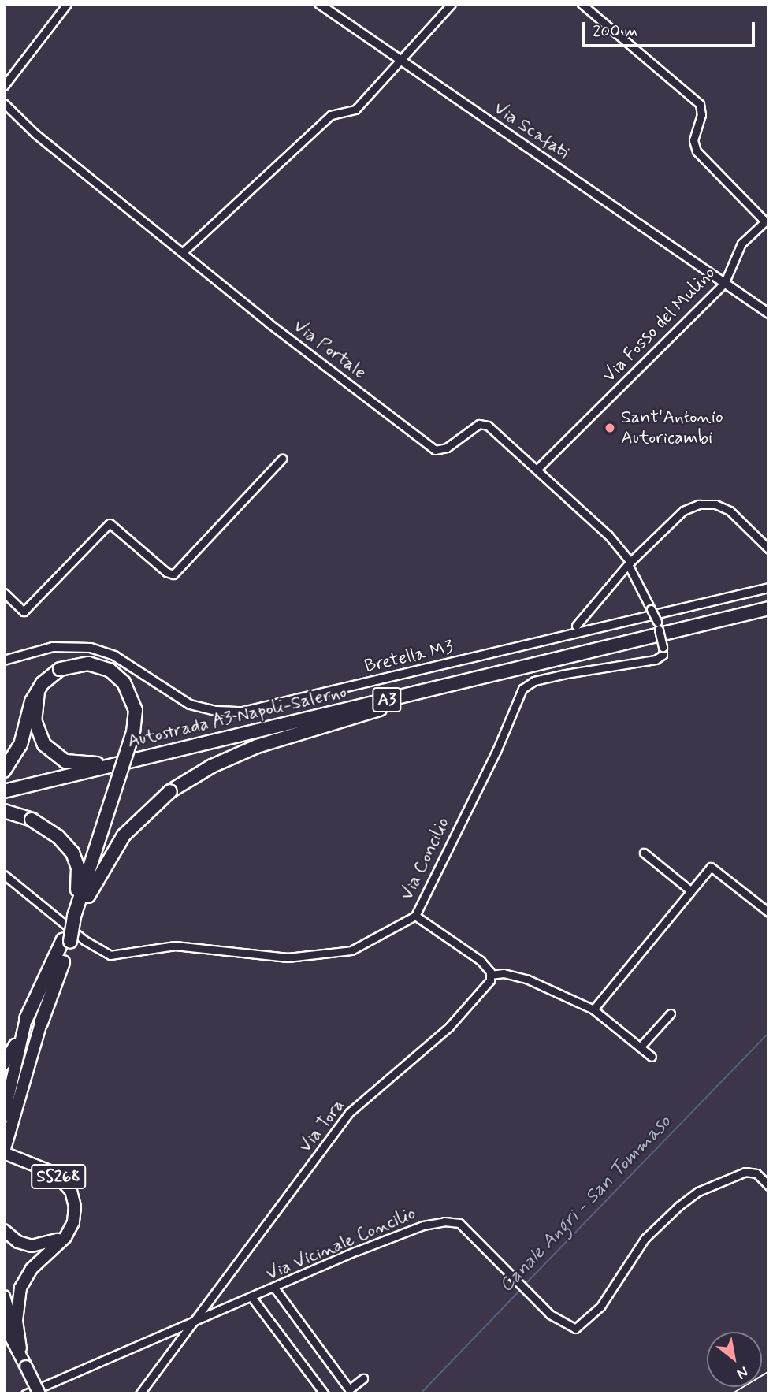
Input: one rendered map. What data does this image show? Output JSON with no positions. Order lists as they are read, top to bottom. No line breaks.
{"streets":{"highway":["A3","Autostrada A3 Napoli-Salerno","SS268"],"street":["Via Scafati","Via Fosso del Mulino","Via Portale","Bretella M3","Via Concilio","Via Tora","Via Vicinale Concilio"]},"crossings":[["Via Scafati","Via Fosso del Mulino"],["Via Fosso del Mulino","Via Portale"],["Via Portale","Via Concilio"],["A3","Autostrada A3 Napoli-Salerno"],["A3","SS268"],["Via Tora","Via Vicinale Concilio"]],"water":["Canale Angri - San Tommaso"],"places":["Sant'Antonio Autoricambi"],"scale_bar":"200 m","north":"bottom right"}
